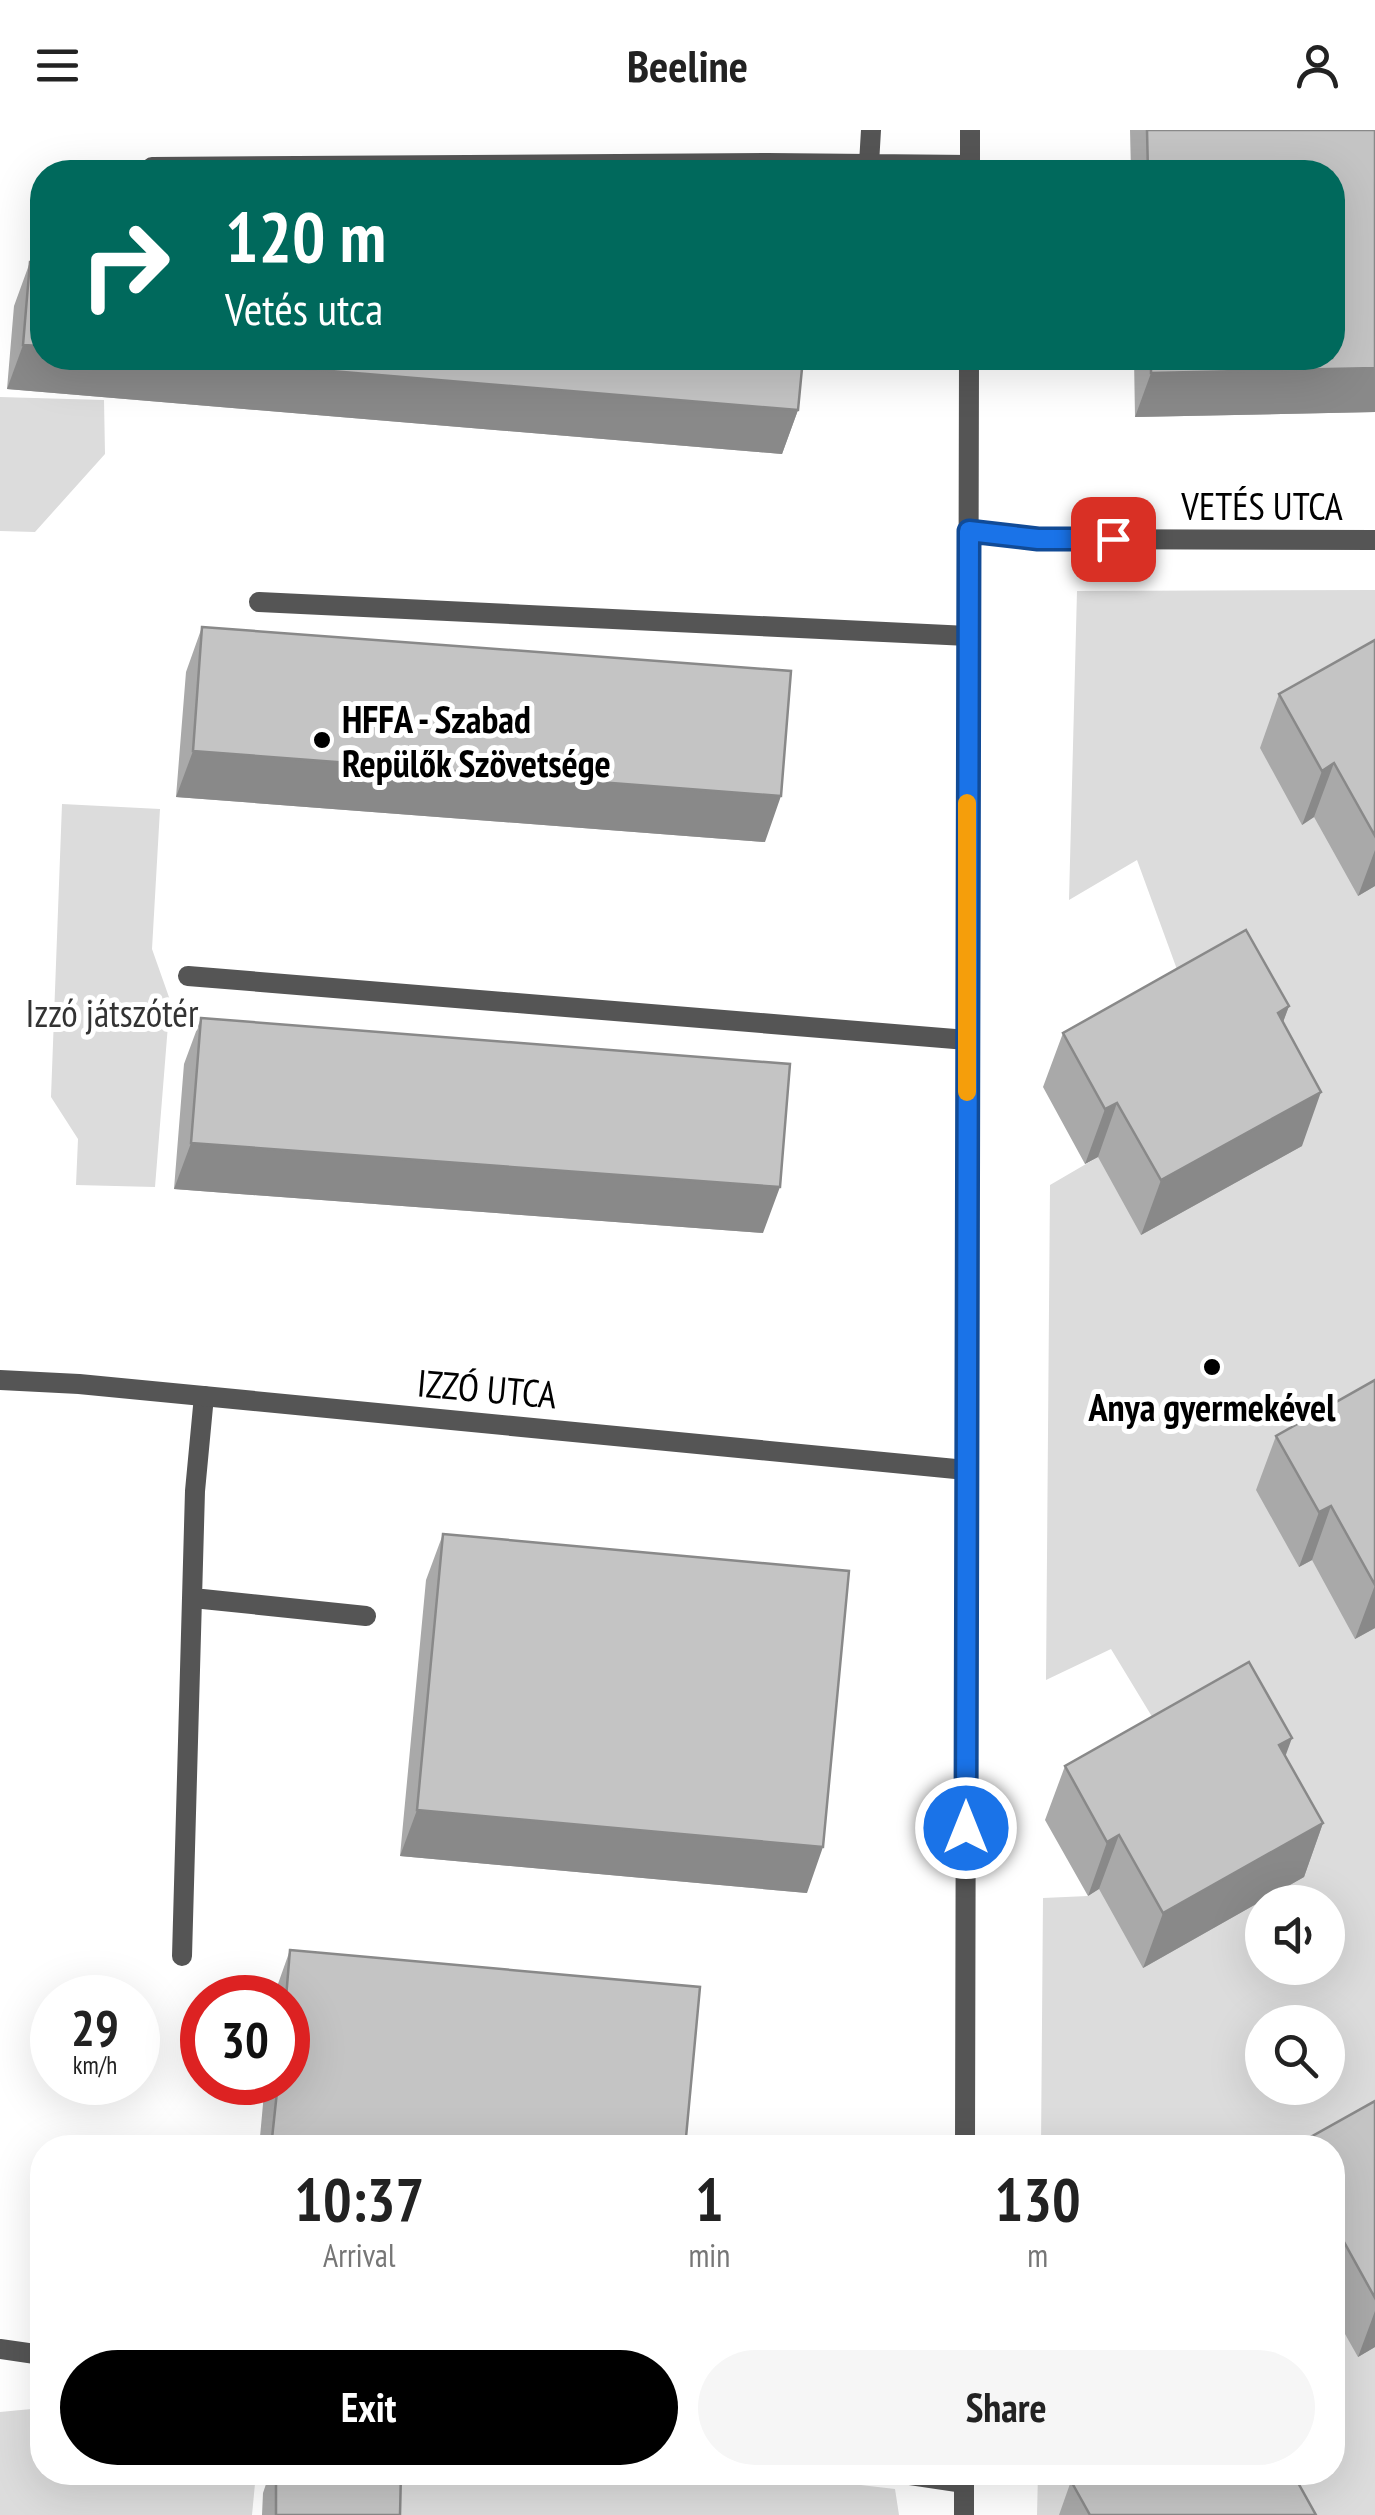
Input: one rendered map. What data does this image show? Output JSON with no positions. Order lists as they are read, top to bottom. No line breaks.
{"streets":{"street":["VETÉS UTCA","IZZÓ UTCA"]},"parks":["Izzó játszótér"],"places":["HFFA - Szabad Repülők Szövetsége","Anya gyermekével"],"page":{"header":"Beeline","turn":["120 m","Vetés utca"],"speed":"29 km/h","limit":"30","eta":["10:37","Arrival","1","min","130","m"],"buttons":["Exit","Share"]}}
